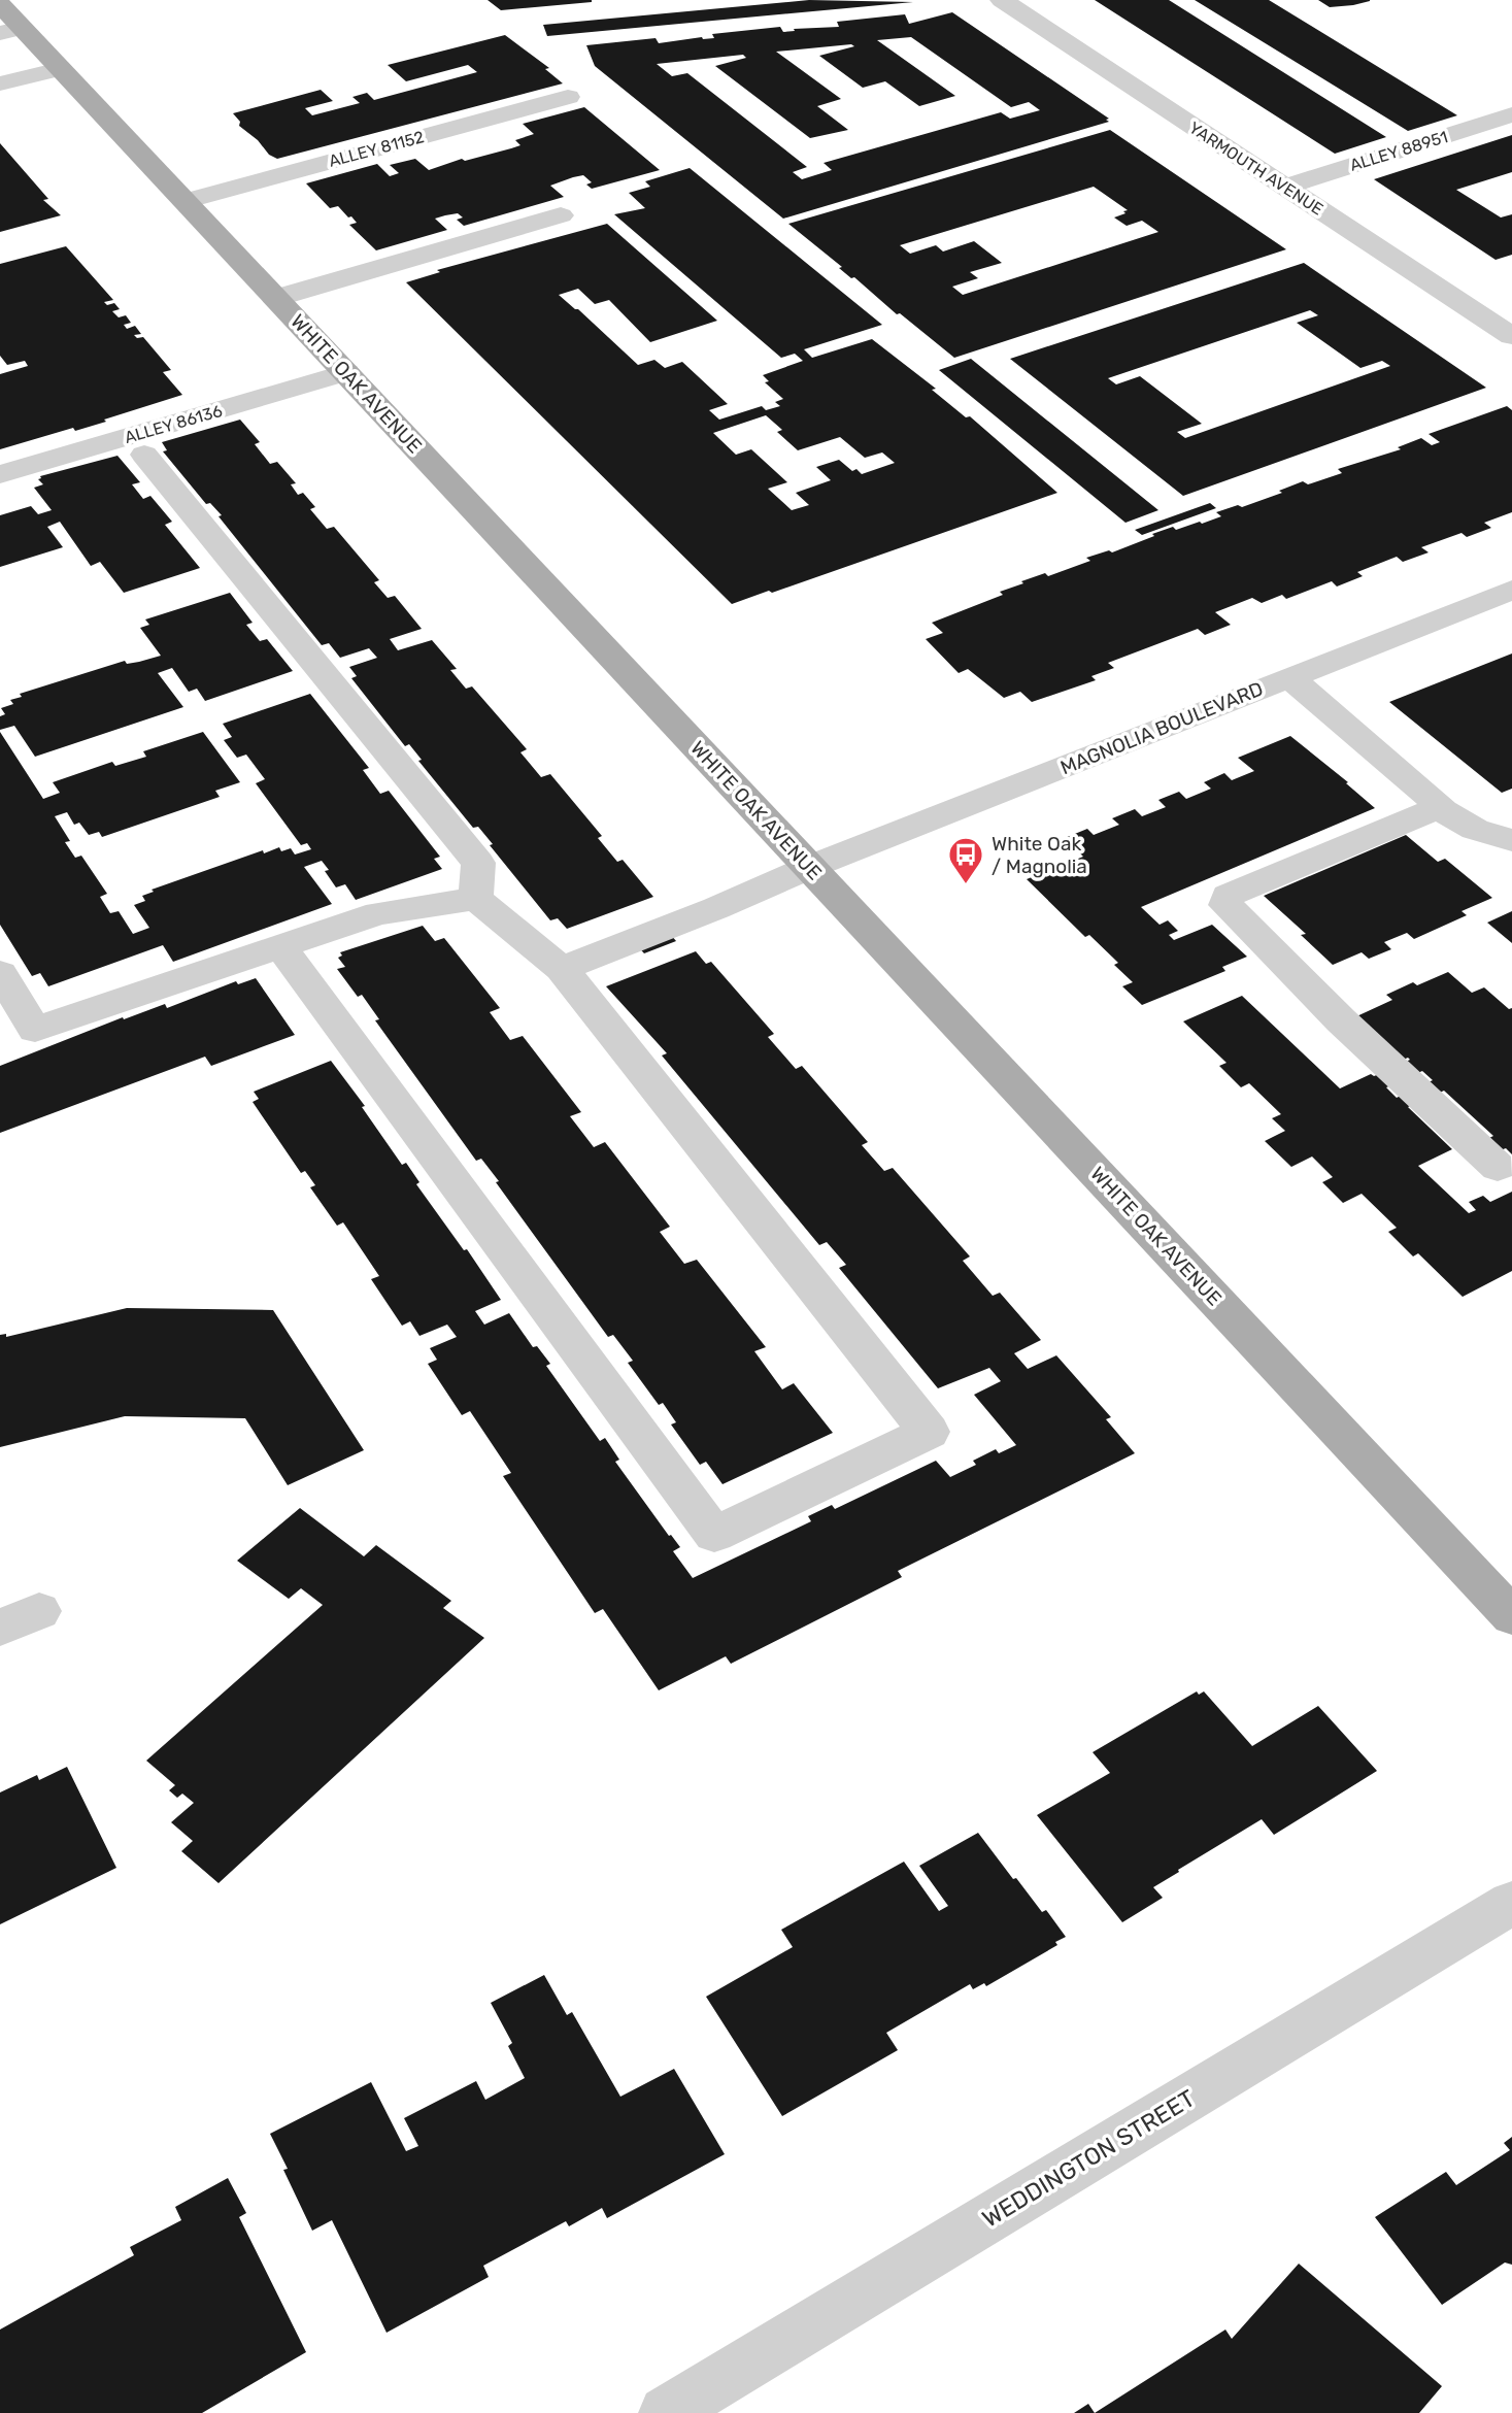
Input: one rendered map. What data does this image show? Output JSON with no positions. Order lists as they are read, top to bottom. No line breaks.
{"streets":{"main road":["WHITE OAK AVENUE"],"street":["ALLEY 81152","ALLEY 88951","YARMOUTH AVENUE","ALLEY 86136","MAGNOLIA BOULEVARD","WEDDINGTON STREET"]},"crossings":[["ALLEY 81152","WHITE OAK AVENUE"],["ALLEY 88951","YARMOUTH AVENUE"],["WHITE OAK AVENUE","ALLEY 86136"],["WHITE OAK AVENUE","MAGNOLIA BOULEVARD"]],"places":{"bus stop":["White Oak / Magnolia"]}}
